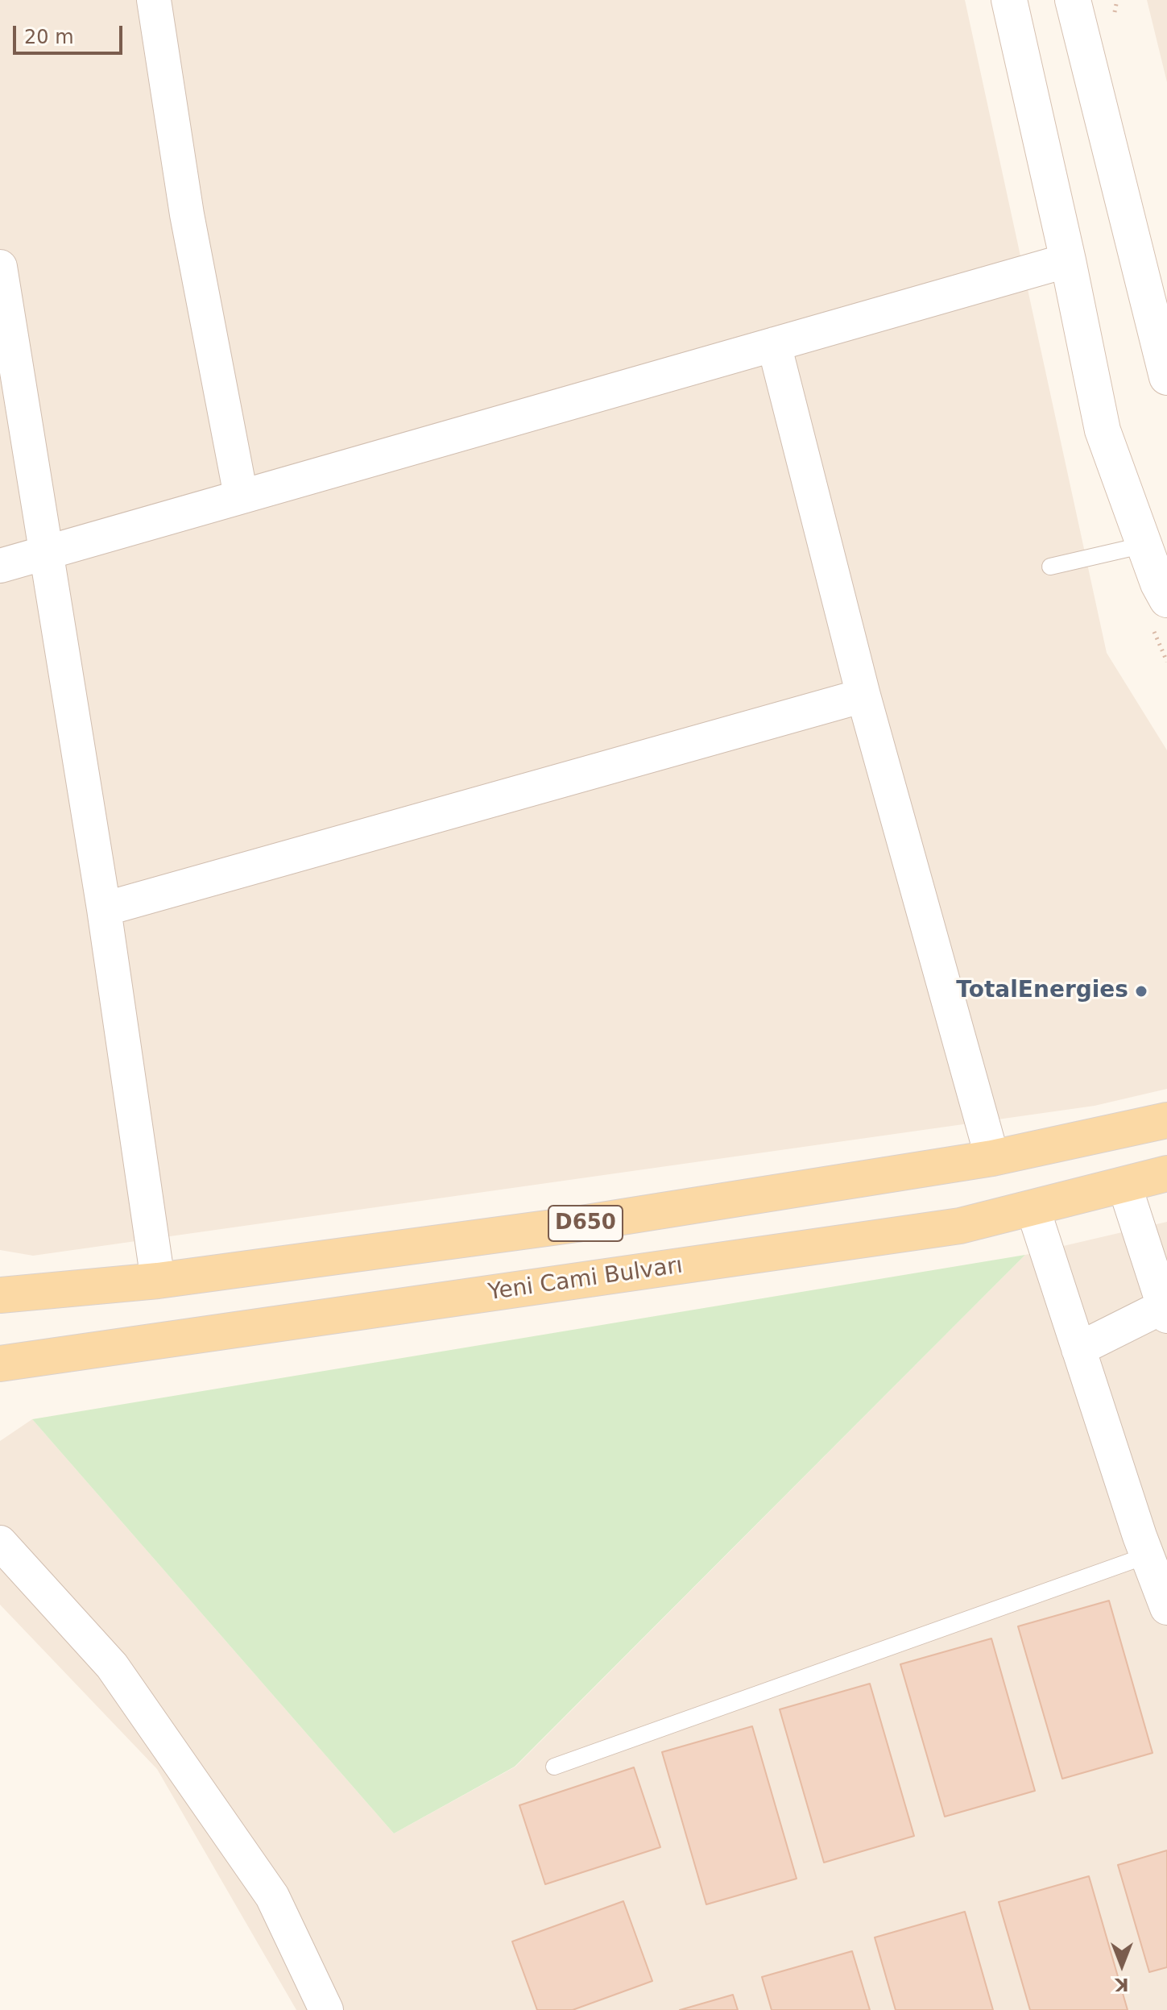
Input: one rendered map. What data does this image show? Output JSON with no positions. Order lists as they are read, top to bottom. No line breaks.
{"streets":{"main road":["D650","Yeni Cami Bulvarı"]},"places":["TotalEnergies"],"scale_bar":"20 m","north":"bottom"}
